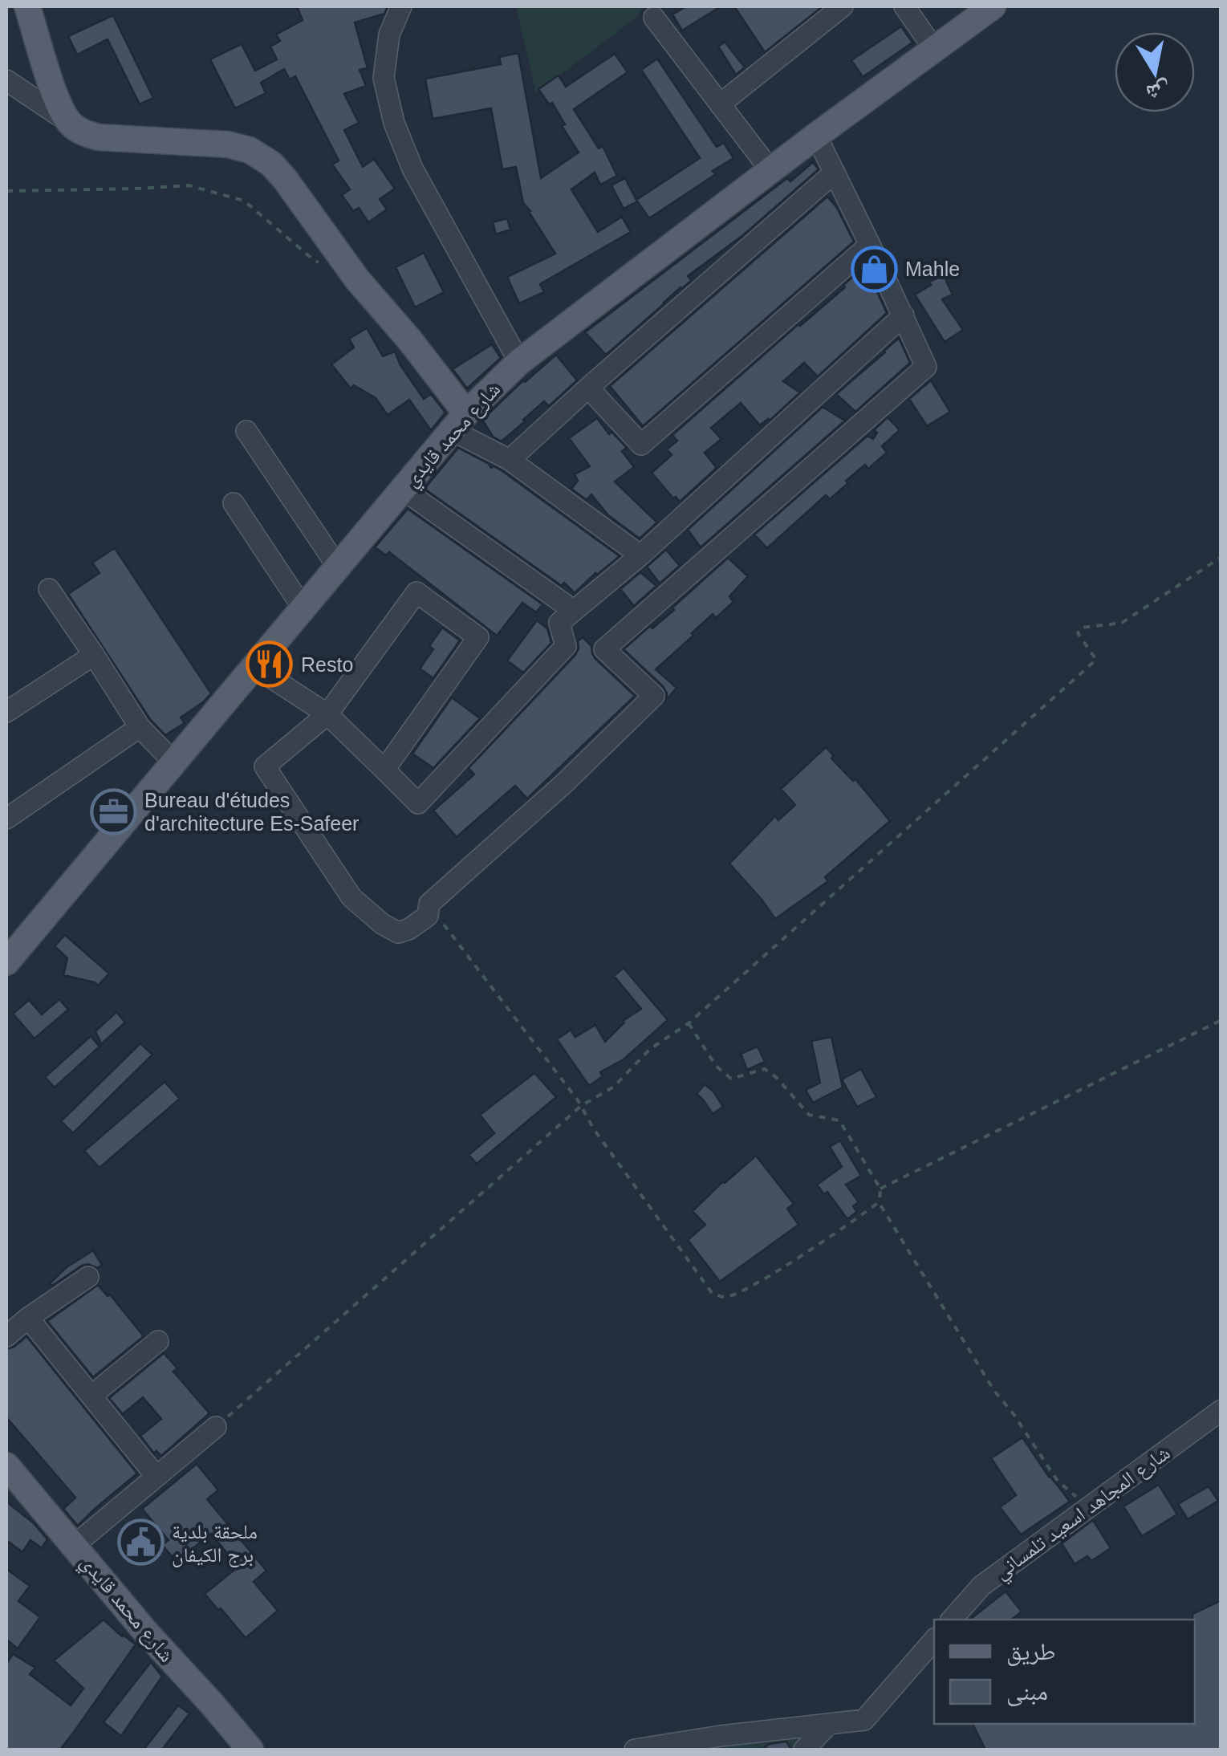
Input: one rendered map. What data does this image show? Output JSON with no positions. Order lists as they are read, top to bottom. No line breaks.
{"streets":{"main road":["شارع محمد قايدي"],"street":["شارع المجاهد اسعيد تلمساني"]},"places":{"shop":["Mahle"],"restaurant":["Resto"],"office":["Bureau d'études d'architecture Es-Safeer"],"public building":["ملحقة بلدية برج الكيفان"]},"legend":["طريق","مبنى"],"north":"bottom"}
